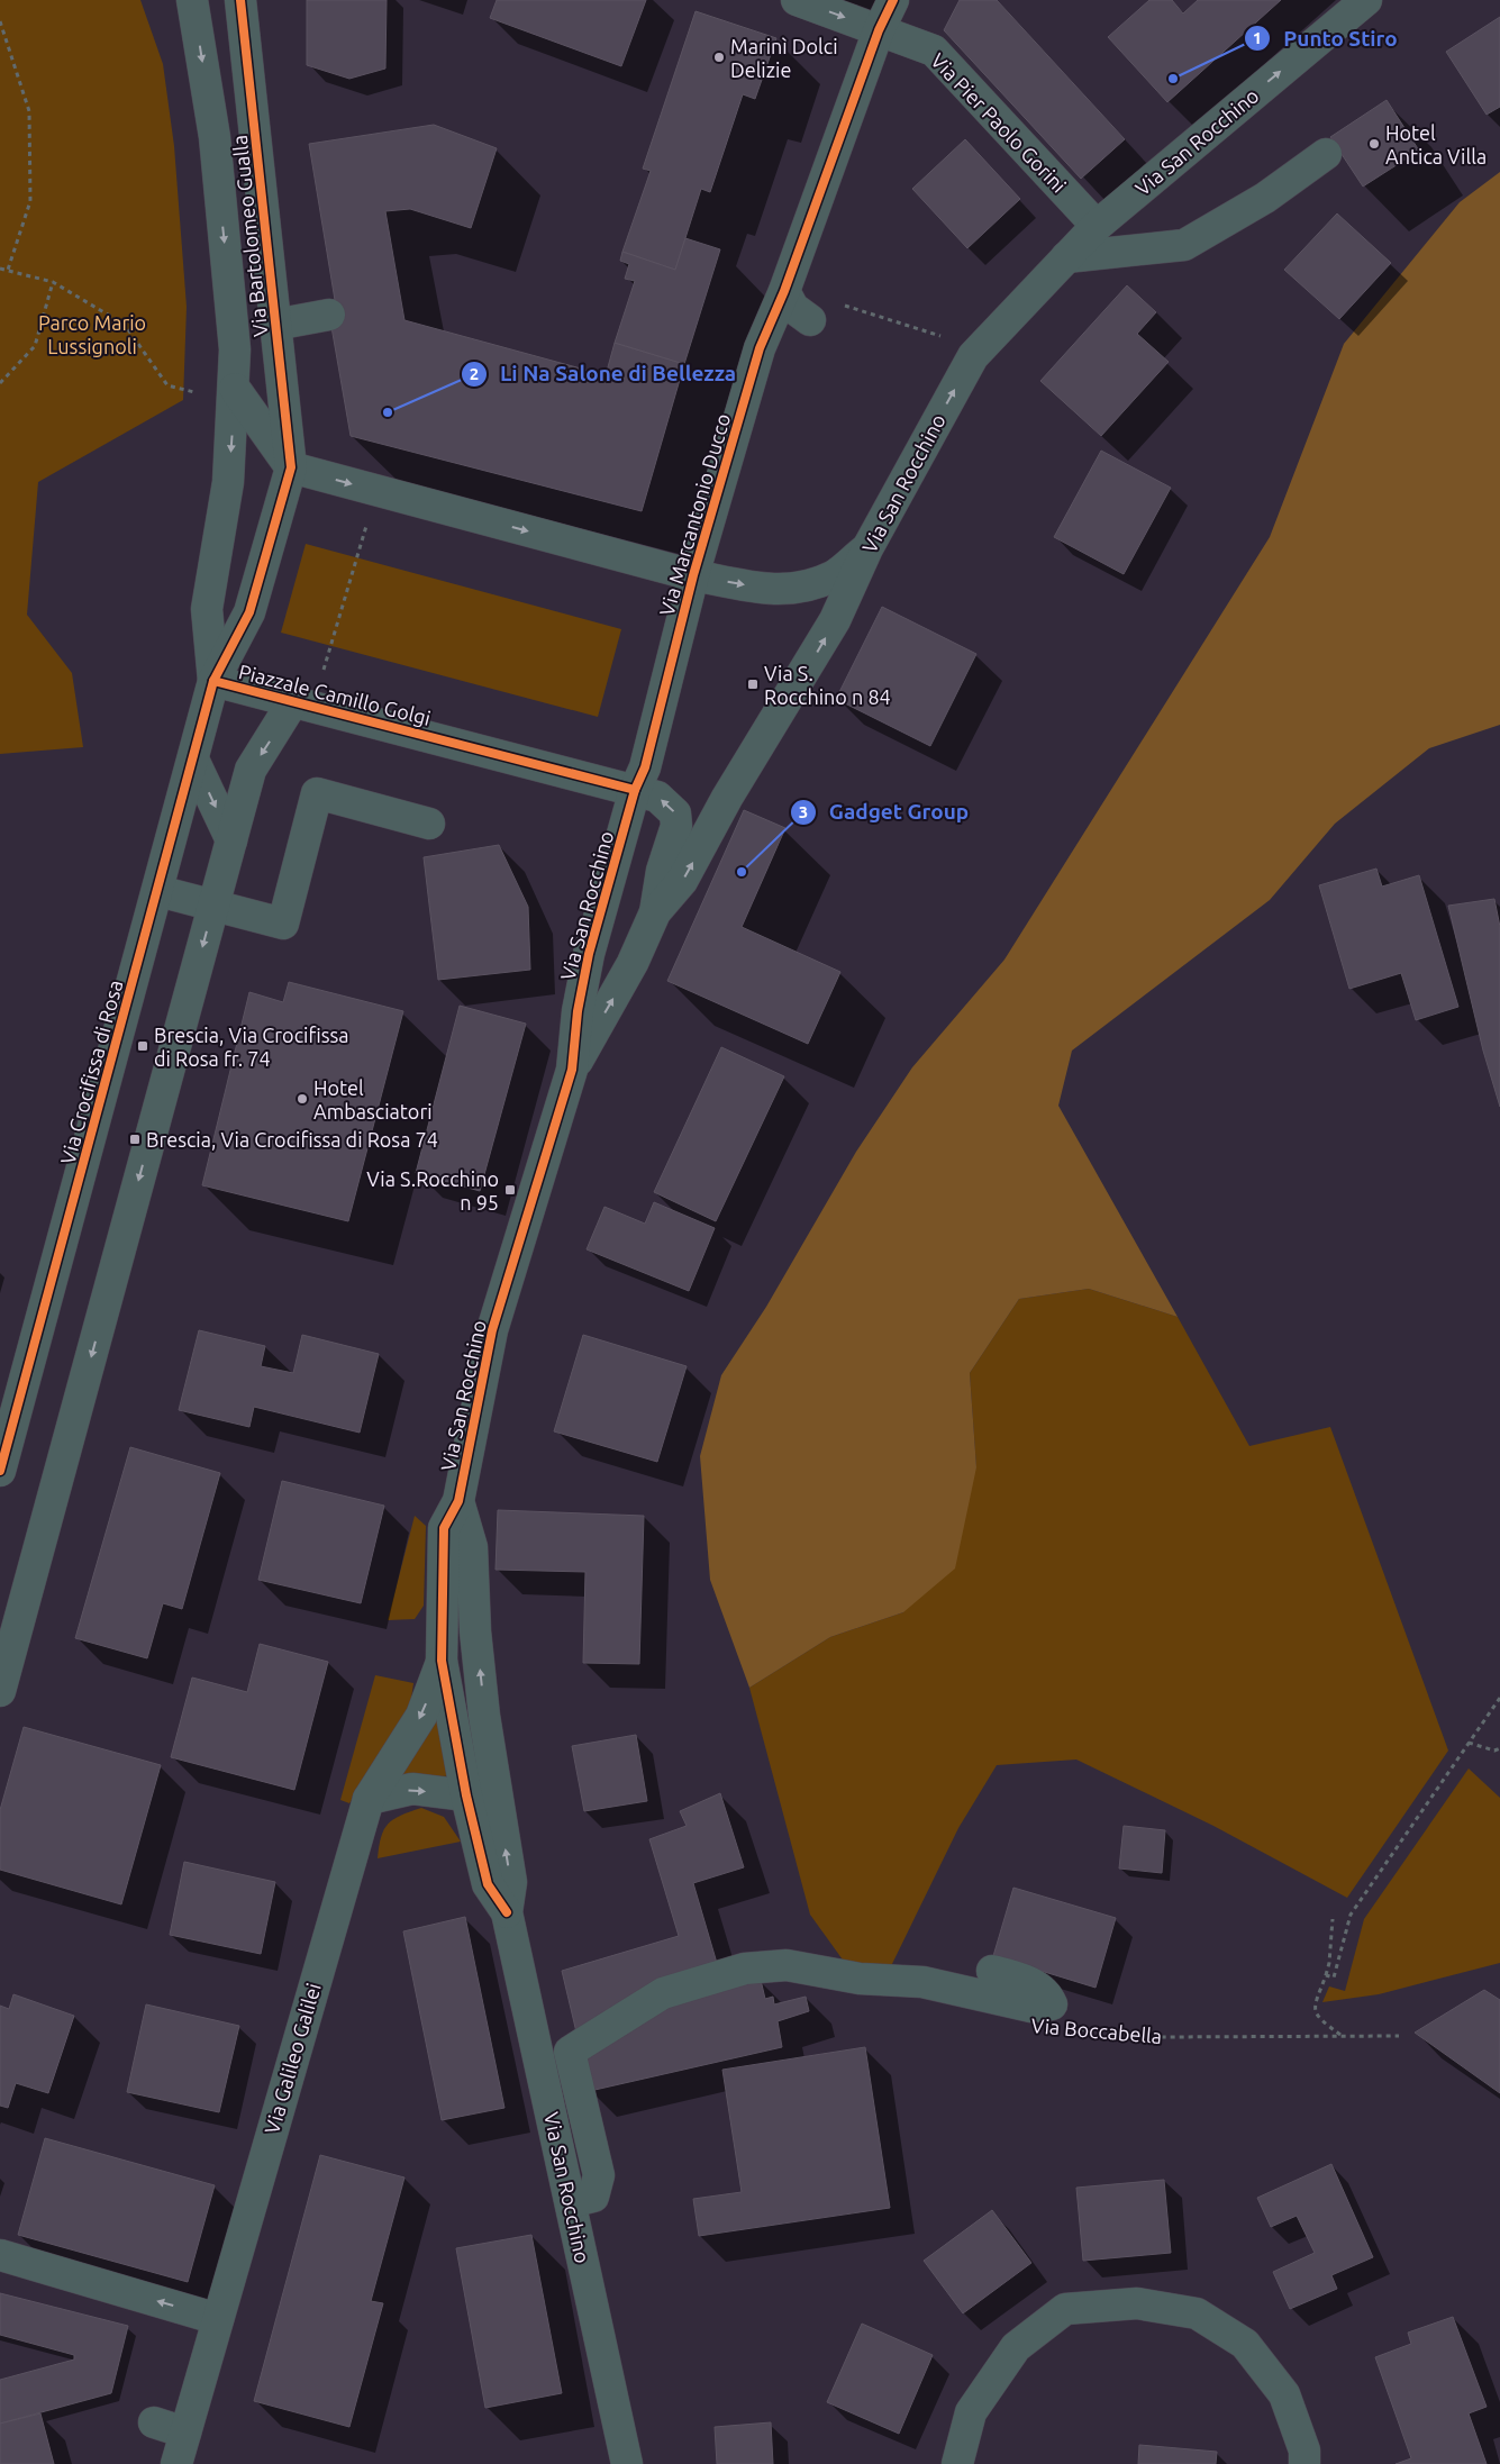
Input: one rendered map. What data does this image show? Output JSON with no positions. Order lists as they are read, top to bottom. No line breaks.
{"streets":{"street":["Via Pier Paolo Gorini","Via San Rocchino","Via Bartolomeo Gualla","Via Marcantonio Ducco","Piazzale Camillo Golgi","Via Crocifissa di Rosa","Via Galileo Galilei"],"path":["Via Boccabella"]},"crossings":[["Via Pier Paolo Gorini","Via San Rocchino"],["Via Pier Paolo Gorini","Via Marcantonio Ducco"],["Via San Rocchino","Via Marcantonio Ducco"],["Via San Rocchino","Piazzale Camillo Golgi"],["Via San Rocchino","Via Galileo Galilei"],["Via Bartolomeo Gualla","Piazzale Camillo Golgi"],["Via Bartolomeo Gualla","Via Crocifissa di Rosa"],["Via Marcantonio Ducco","Piazzale Camillo Golgi"],["Piazzale Camillo Golgi","Via Crocifissa di Rosa"]],"one_way":["Via San Rocchino"],"parks":["Parco Mario Lussignoli"],"places":{"other":["Marinì Dolci Delizie","Punto Stiro","Hotel Antica Villa","Li Na Salone di Bellezza","Gadget Group","Hotel Ambasciatori"],"transit":["Via S. Rocchino n 84","Brescia, Via Crocifissa di Rosa fr. 74","Brescia, Via Crocifissa di Rosa 74","Via S.Rocchino n 95"]}}
